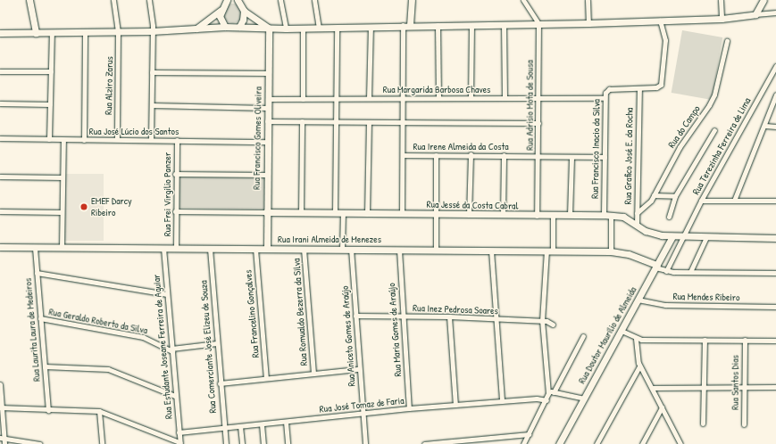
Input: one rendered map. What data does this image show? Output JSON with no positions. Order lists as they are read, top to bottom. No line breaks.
{"streets":{"street":["Rua Alziro Zarus","Rua Margarida Barbosa Chaves","Rua Adrisio Mota de Sousa","Rua do Campo","Rua José Lúcio dos Santos","Rua Francisco Gomes Oliveira","Rua Irene Almeida da Costa","Rua Terezinha Ferreira de Lima","Rua Francisco Inacio da Silva","Rua Grafico José E. da Rocha","Rua Frei Virgilio Panzer","Rua Jessé da Costa Cabral","Rua Irani Almeida de Menezes","Rua Mendes Ribeiro","Rua Inez Pedrosa Soares","Rua Romualdo Bezerra da Silva","Rua Francelino Gonçalves","Rua Geraldo Roberto da Silva","Rua Laurita Laura de Medeiros","Rua Maria Gomes de Araújo","Rua Doutor Maurílio de Almeida","Rua Aniceto Gomes de Araújo","Rua Estudante Joseane Ferreira de Aguiar","Rua Comerciante José Elizeu de Souza","Rua Santos Dias","Rua José Tomaz de Faria"]},"crossings":[["Rua Alziro Zarus","Rua José Lúcio dos Santos"],["Rua Margarida Barbosa Chaves","Rua Adrisio Mota de Sousa"],["Rua Margarida Barbosa Chaves","Rua Francisco Gomes Oliveira"],["Rua Margarida Barbosa Chaves","Rua Francisco Inacio da Silva"],["Rua Adrisio Mota de Sousa","Rua Irene Almeida da Costa"],["Rua Adrisio Mota de Sousa","Rua Jessé da Costa Cabral"],["Rua do Campo","Rua Grafico José E. da Rocha"],["Rua José Lúcio dos Santos","Rua Francisco Gomes Oliveira"],["Rua José Lúcio dos Santos","Rua Frei Virgilio Panzer"],["Rua Francisco Gomes Oliveira","Rua Jessé da Costa Cabral"],["Rua Francisco Gomes Oliveira","Rua Irani Almeida de Menezes"],["Rua Irene Almeida da Costa","Rua Francisco Inacio da Silva"],["Rua Terezinha Ferreira de Lima","Rua Jessé da Costa Cabral"],["Rua Francisco Inacio da Silva","Rua Grafico José E. da Rocha"],["Rua Francisco Inacio da Silva","Rua Jessé da Costa Cabral"],["Rua Francisco Inacio da Silva","Rua Irani Almeida de Menezes"],["Rua Grafico José E. da Rocha","Rua Jessé da Costa Cabral"],["Rua Frei Virgilio Panzer","Rua Irani Almeida de Menezes"],["Rua Jessé da Costa Cabral","Rua Doutor Maurílio de Almeida"],["Rua Irani Almeida de Menezes","Rua Romualdo Bezerra da Silva"],["Rua Irani Almeida de Menezes","Rua Francelino Gonçalves"],["Rua Irani Almeida de Menezes","Rua Laurita Laura de Medeiros"],["Rua Irani Almeida de Menezes","Rua Maria Gomes de Araújo"],["Rua Irani Almeida de Menezes","Rua Doutor Maurílio de Almeida"],["Rua Irani Almeida de Menezes","Rua Aniceto Gomes de Araújo"],["Rua Irani Almeida de Menezes","Rua Estudante Joseane Ferreira de Aguiar"],["Rua Irani Almeida de Menezes","Rua Comerciante José Elizeu de Souza"],["Rua Mendes Ribeiro","Rua Doutor Maurílio de Almeida"],["Rua Inez Pedrosa Soares","Rua Maria Gomes de Araújo"],["Rua Inez Pedrosa Soares","Rua Aniceto Gomes de Araújo"],["Rua Geraldo Roberto da Silva","Rua Laurita Laura de Medeiros"],["Rua Geraldo Roberto da Silva","Rua Estudante Joseane Ferreira de Aguiar"],["Rua Maria Gomes de Araújo","Rua José Tomaz de Faria"],["Rua Aniceto Gomes de Araújo","Rua José Tomaz de Faria"],["Rua Estudante Joseane Ferreira de Aguiar","Rua José Tomaz de Faria"],["Rua Comerciante José Elizeu de Souza","Rua José Tomaz de Faria"]],"places":["EMEF Darcy Ribeiro"]}
